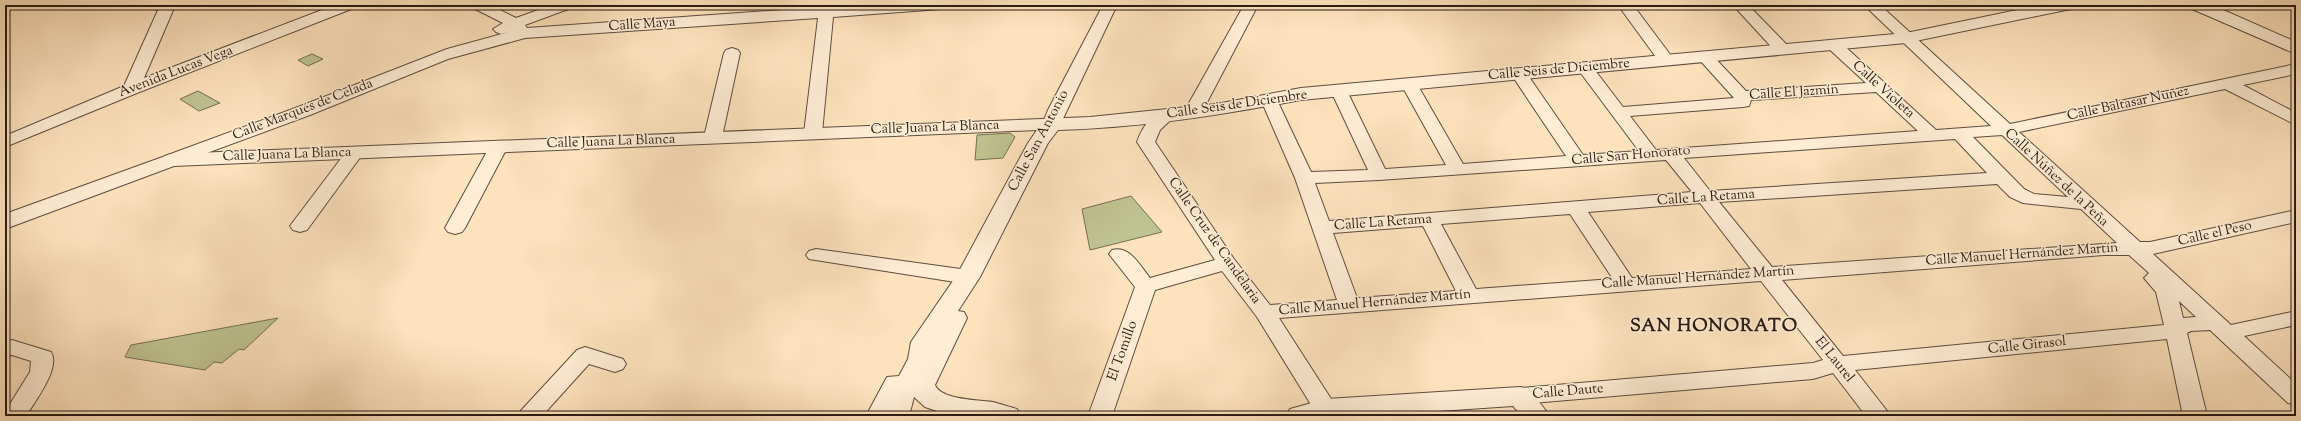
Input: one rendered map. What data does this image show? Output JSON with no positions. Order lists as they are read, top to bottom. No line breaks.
{"streets":{"street":["Calle Maya","Calle Seis de Diciembre","Avenida Lucas Vega","Calle Violeta","Calle El Jazmín","Calle Baltasar Nuñez","Calle Marqués de Celada","Calle Juana La Blanca","Calle San Antonio","Calle San Honorato","Calle Núñez de la Peña","Calle La Retama","Calle el Peso","Calle Cruz de Candelaria","Calle Manuel Hernández Martín","Calle Girasol","El Tomillo","El Laurel","Calle Daute"]},"crossings":[["Calle Maya","Calle Marqués de Celada"],["Calle Seis de Diciembre","Calle Violeta"],["Calle Seis de Diciembre","Calle Juana La Blanca"],["Calle Seis de Diciembre","Calle San Antonio"],["Calle Seis de Diciembre","Calle Núñez de la Peña"],["Calle Seis de Diciembre","Calle Cruz de Candelaria"],["Calle Violeta","Calle El Jazmín"],["Calle Violeta","Calle San Honorato"],["Calle Baltasar Nuñez","Calle San Honorato"],["Calle Baltasar Nuñez","Calle Núñez de la Peña"],["Calle Marqués de Celada","Calle Juana La Blanca"],["Calle Juana La Blanca","Calle San Antonio"],["Calle San Honorato","El Laurel"],["Calle Núñez de la Peña","Calle el Peso"],["Calle Núñez de la Peña","Calle Manuel Hernández Martín"],["Calle Núñez de la Peña","Calle Girasol"],["Calle La Retama","El Laurel"],["Calle el Peso","Calle Manuel Hernández Martín"],["Calle Cruz de Candelaria","Calle Manuel Hernández Martín"],["Calle Cruz de Candelaria","Calle Daute"],["Calle Manuel Hernández Martín","El Laurel"],["Calle Girasol","El Laurel"],["Calle Girasol","Calle Daute"],["El Laurel","Calle Daute"]],"districts":["SAN HONORATO"]}
